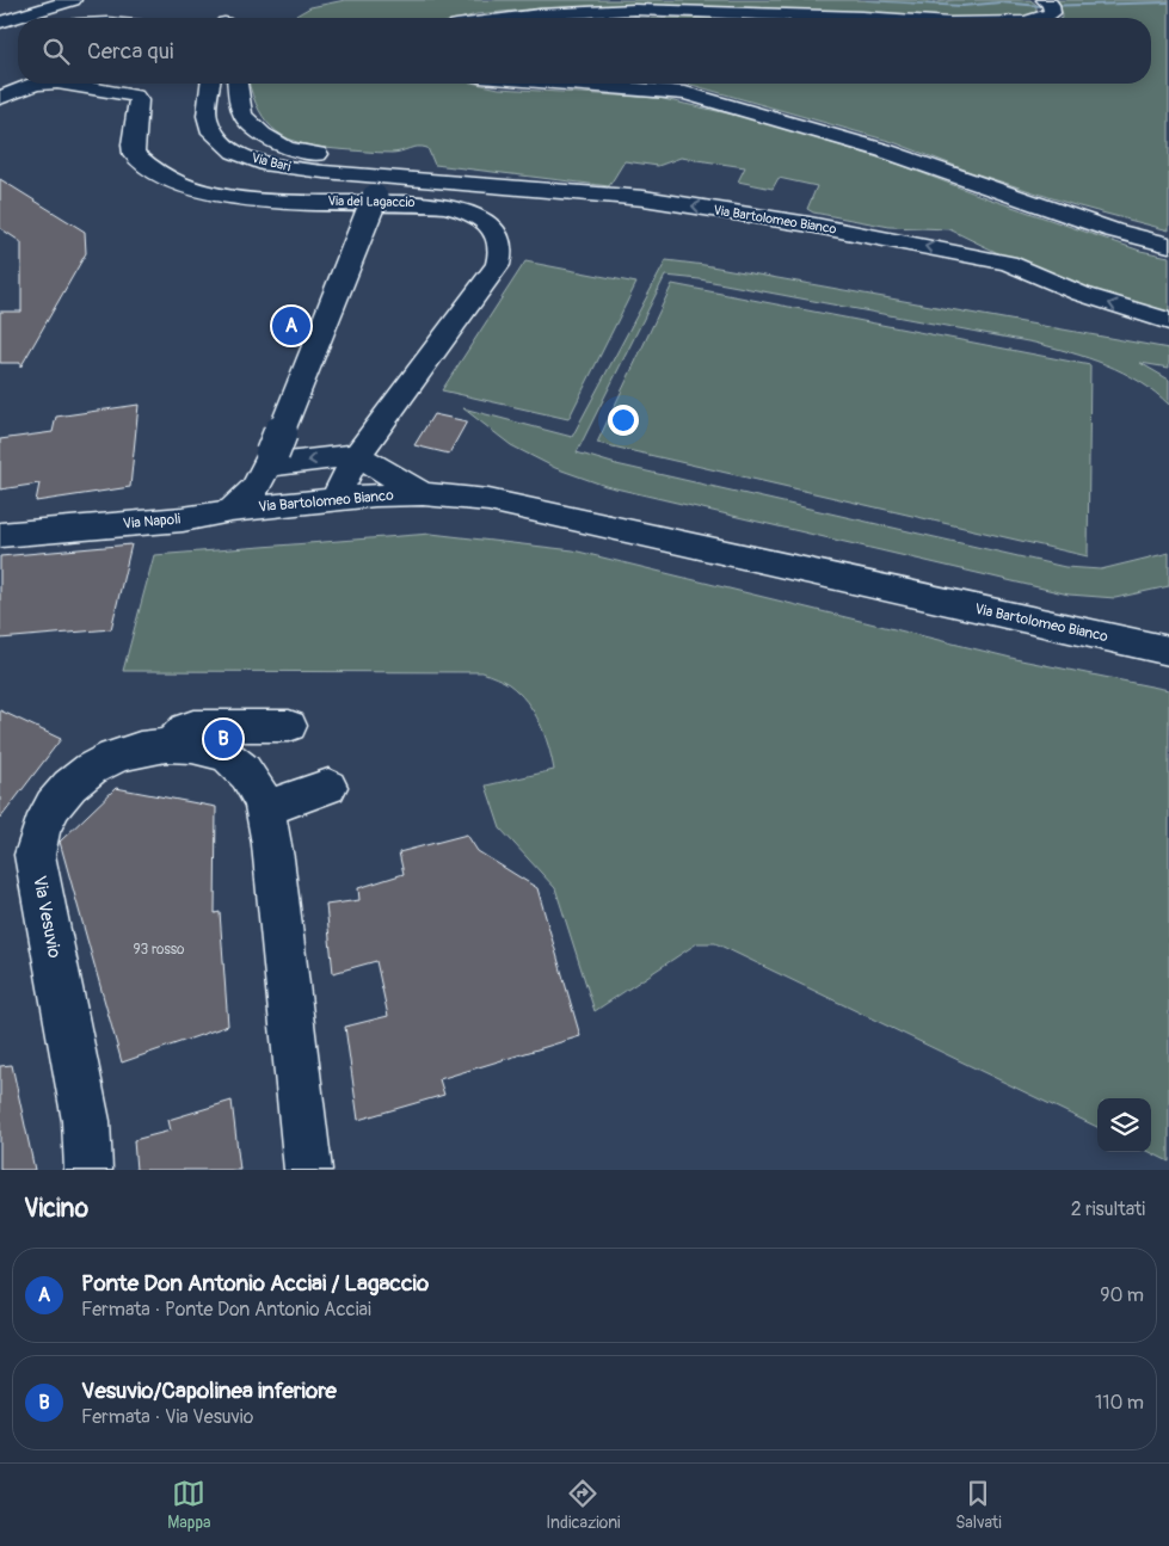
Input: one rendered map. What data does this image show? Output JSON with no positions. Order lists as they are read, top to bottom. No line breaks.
{"streets":{"street":["Via Bari","Via del Lagaccio","Via Bartolomeo Bianco","Via Napoli","Via Vesuvio"]},"crossings":[["Via Bari","Via Bartolomeo Bianco"],["Via del Lagaccio","Via Bartolomeo Bianco"],["Via Bartolomeo Bianco","Via Napoli"]],"house_numbers":["93 rosso"],"page":{"search":"Cerca qui","pins":["A","B"],"heading":["Vicino","2 risultati"],"list":[{"mark":"A","name":"Ponte Don Antonio Acciai / Lagaccio","note":"Fermata · Ponte Don Antonio Acciai","value":"90 m"},{"mark":"B","name":"Vesuvio/Capolinea inferiore","note":"Fermata · Via Vesuvio","value":"110 m"}],"nav":["Mappa","Indicazioni","Salvati"]}}
